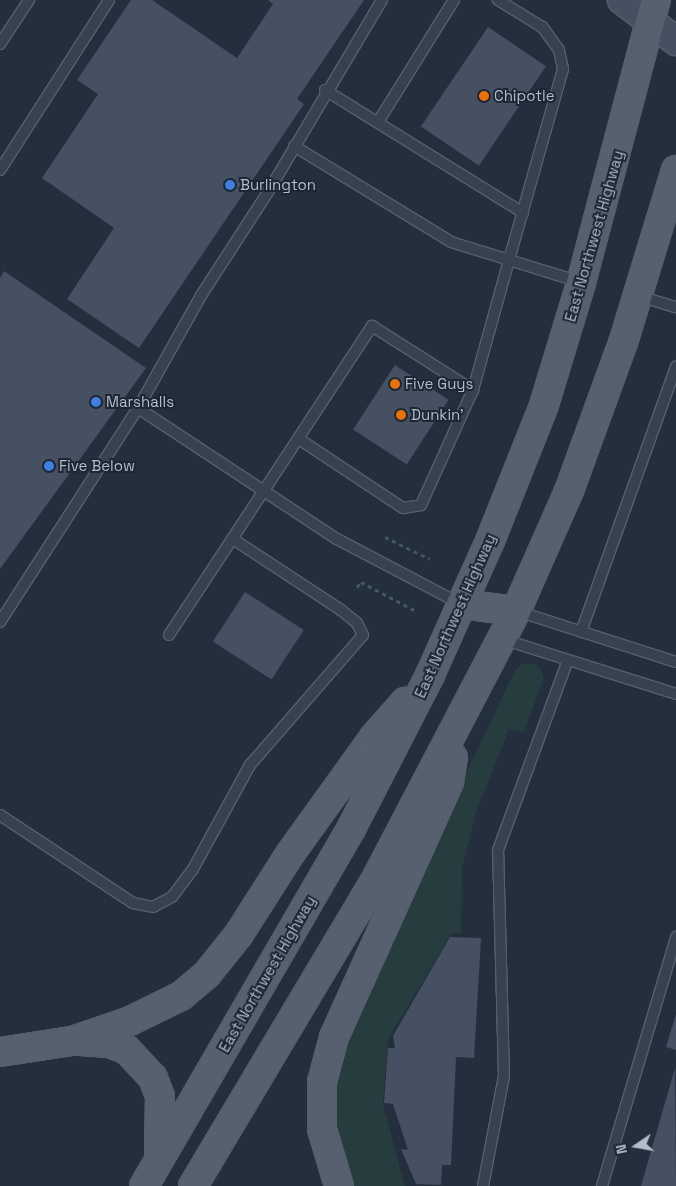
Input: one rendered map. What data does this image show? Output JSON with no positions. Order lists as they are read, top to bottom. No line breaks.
{"streets":{"main road":["East Northwest Highway"]},"places":["Chipotle","Burlington","Five Guys","Marshalls","Dunkin'","Five Below"],"north":"left"}
